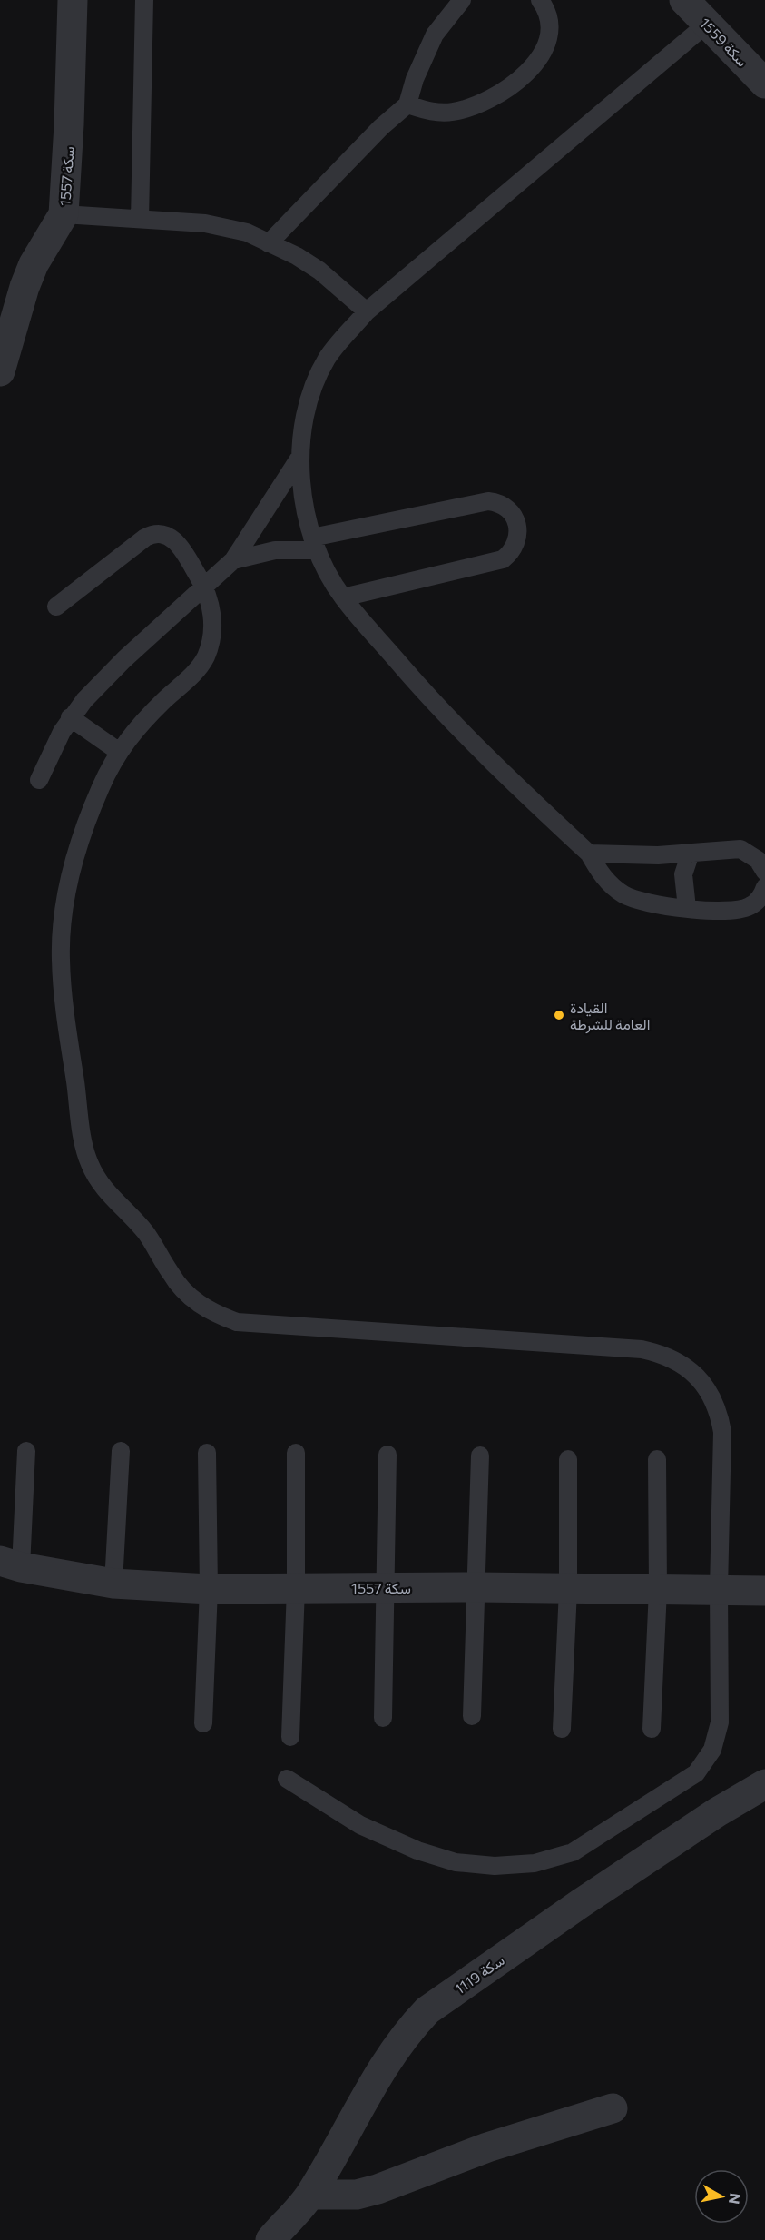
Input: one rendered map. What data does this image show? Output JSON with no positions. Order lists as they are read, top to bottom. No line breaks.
{"streets":{"street":["سكة 1559","سكة 1557","سكة 1119"]},"places":["القيادة العامة للشرطة"],"north":"right"}
